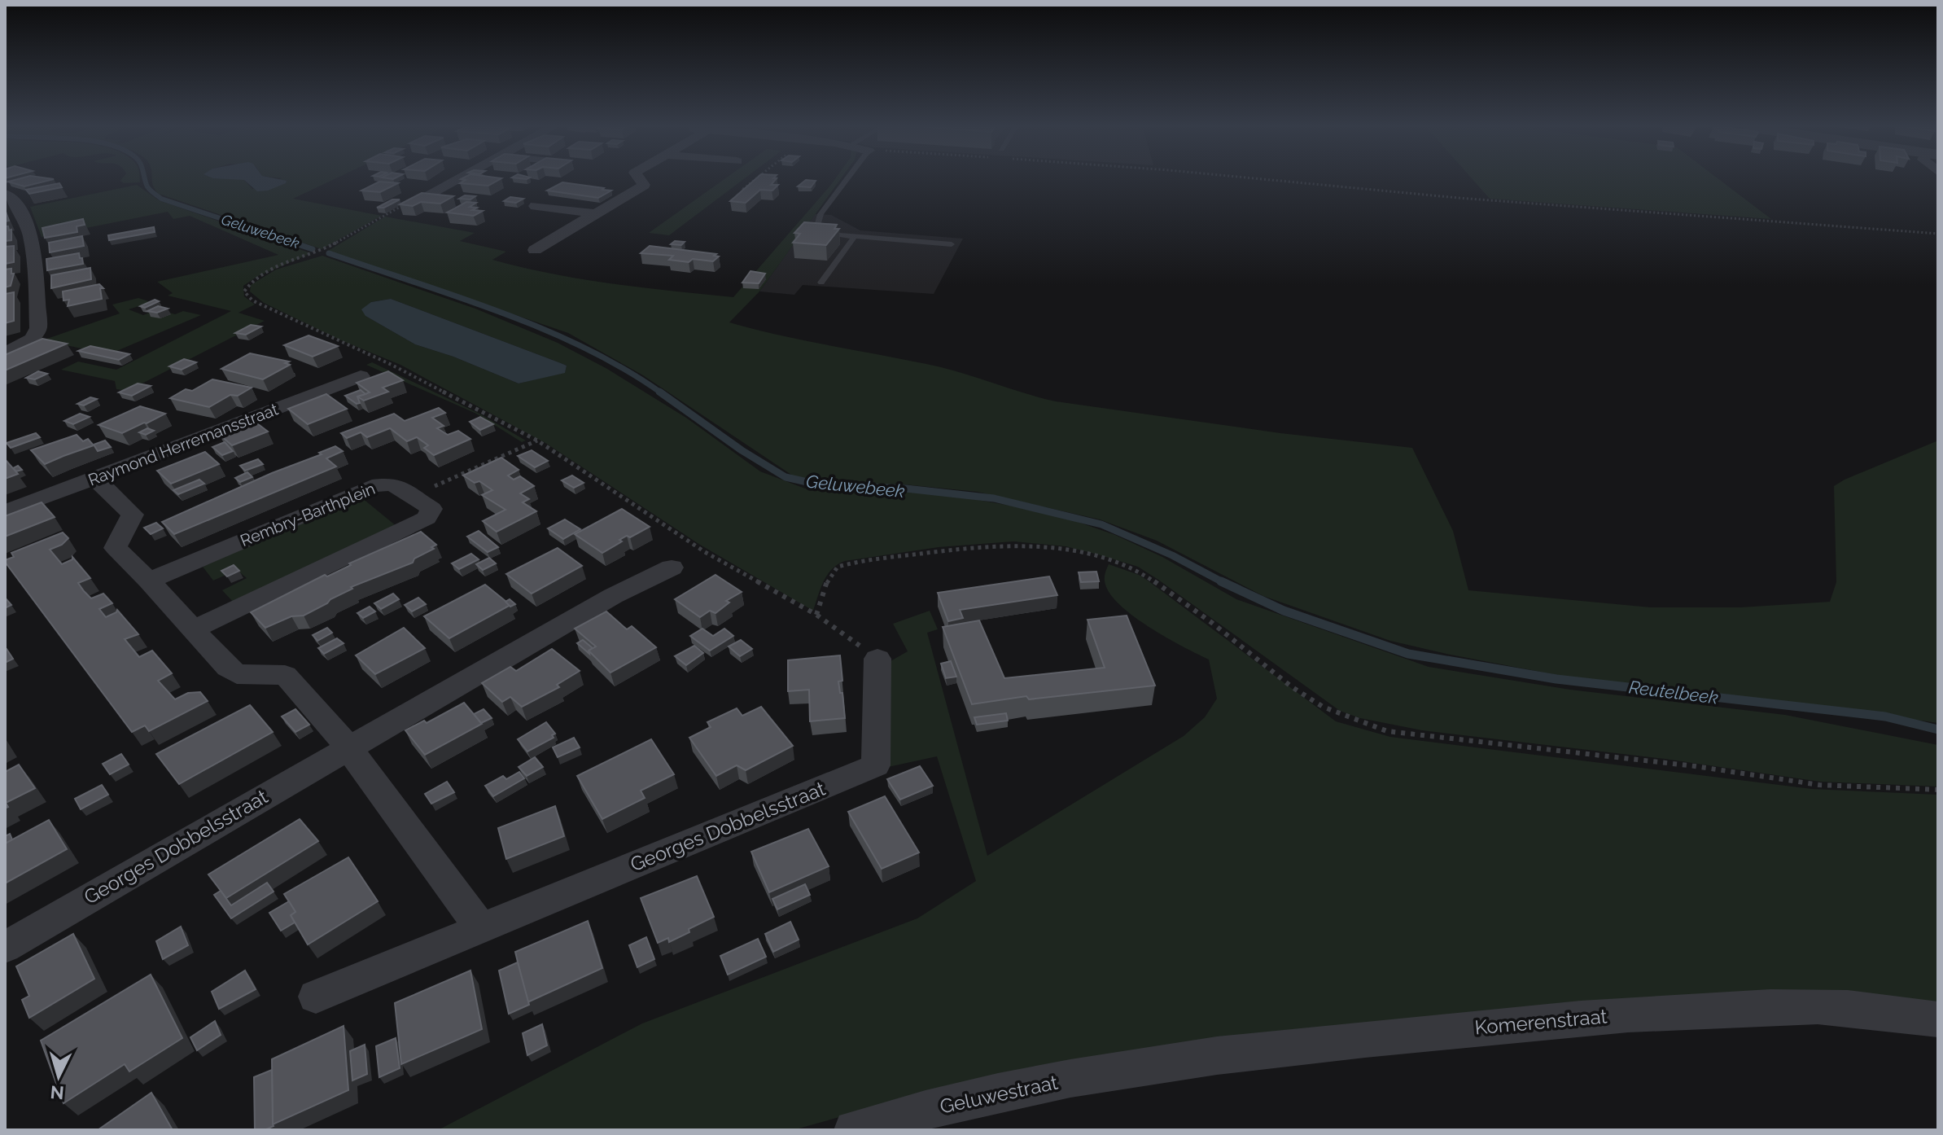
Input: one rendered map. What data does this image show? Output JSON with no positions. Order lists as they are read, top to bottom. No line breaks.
{"streets":{"street":["Raymond Herremansstraat","Rembry-Barthplein","Georges Dobbelsstraat","Komerenstraat","Geluwestraat"]},"crossings":[["Komerenstraat","Geluwestraat"]],"water":["Geluwebeek","Reutelbeek"],"north":"bottom"}
